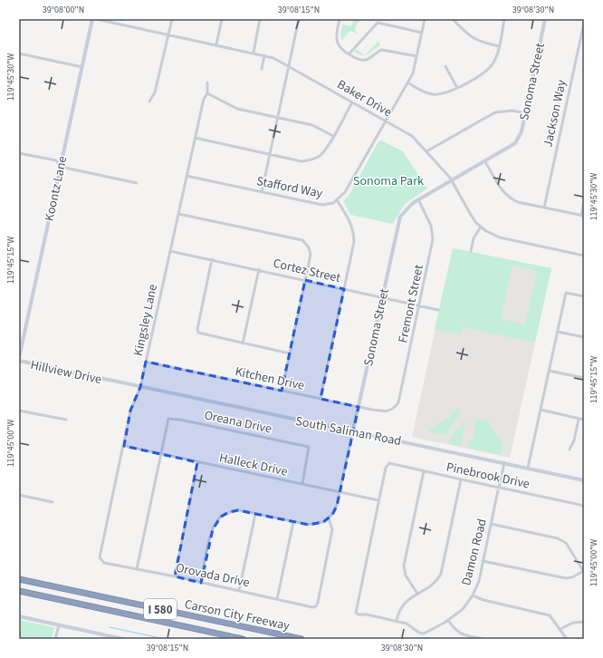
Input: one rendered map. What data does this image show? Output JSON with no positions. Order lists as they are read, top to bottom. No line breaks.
{"streets":{"highway":["I 580","Carson City Freeway"],"street":["Sonoma Street","Baker Drive","Jackson Way","Stafford Way","Koontz Lane","Cortez Street","Fremont Street","Kingsley Lane","Hillview Drive","Kitchen Drive","Oreana Drive","South Saliman Road","Halleck Drive","Pinebrook Drive","Damon Road","Orovada Drive"]},"crossings":[["Sonoma Street","Baker Drive"],["Sonoma Street","Cortez Street"],["Sonoma Street","Fremont Street"],["Sonoma Street","Kitchen Drive"],["Sonoma Street","South Saliman Road"],["Sonoma Street","Halleck Drive"],["Sonoma Street","Orovada Drive"],["Baker Drive","Stafford Way"],["Stafford Way","Kingsley Lane"],["Cortez Street","Fremont Street"],["Cortez Street","Kingsley Lane"],["Fremont Street","Kitchen Drive"],["Kingsley Lane","Kitchen Drive"],["Kingsley Lane","South Saliman Road"],["Kingsley Lane","Halleck Drive"],["Kingsley Lane","Orovada Drive"],["Hillview Drive","South Saliman Road"],["Oreana Drive","Halleck Drive"],["South Saliman Road","Damon Road"],["Halleck Drive","Pinebrook Drive"],["Pinebrook Drive","Damon Road"]],"parks":["Sonoma Park"],"coordinates":["39°08'00\"N","39°08'15\"N","39°08'30\"N","119°45'30\"W","119°45'15\"W","119°45'00\"W"]}
